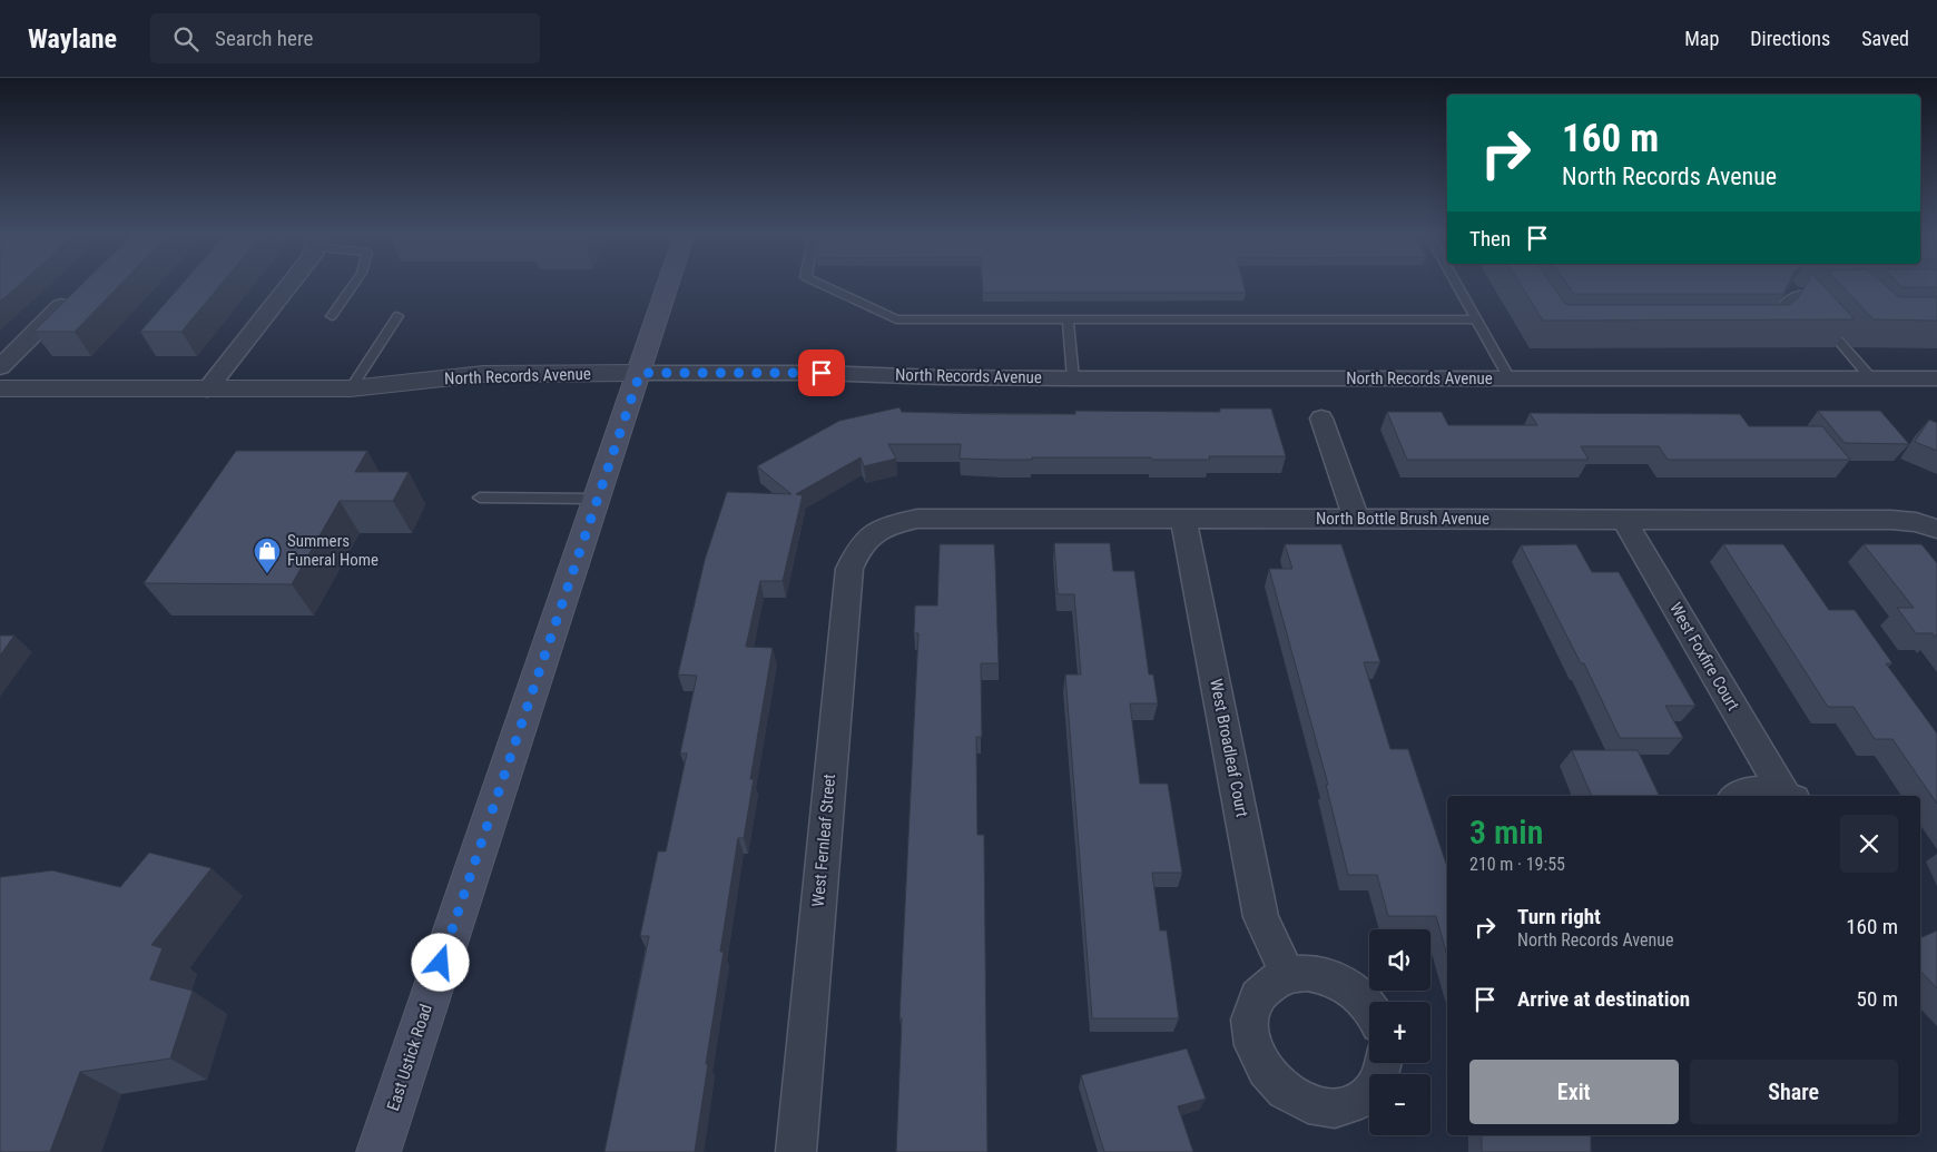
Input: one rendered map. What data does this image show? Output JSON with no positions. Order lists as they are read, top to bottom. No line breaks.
{"streets":{"main road":["East Ustick Road"],"street":["North Records Avenue","North Bottle Brush Avenue","West Foxfire Court","West Broadleaf Court","West Fernleaf Street"]},"crossings":[["North Records Avenue","East Ustick Road"],["North Bottle Brush Avenue","West Foxfire Court"],["North Bottle Brush Avenue","West Broadleaf Court"],["North Bottle Brush Avenue","West Fernleaf Street"]],"places":{"shop":["Summers Funeral Home"]},"page":{"header":"Waylane","search":"Search here","nav":["Map","Directions","Saved"],"turn":["160 m","North Records Avenue"],"then":"Then","heading":["3 min","210 m · 19:55"],"list":[{"name":"Turn right","note":"North Records Avenue","value":"160 m"},{"name":"Arrive at destination","value":"50 m"}],"map_buttons":["+","−"],"buttons":["Exit","Share"]}}
